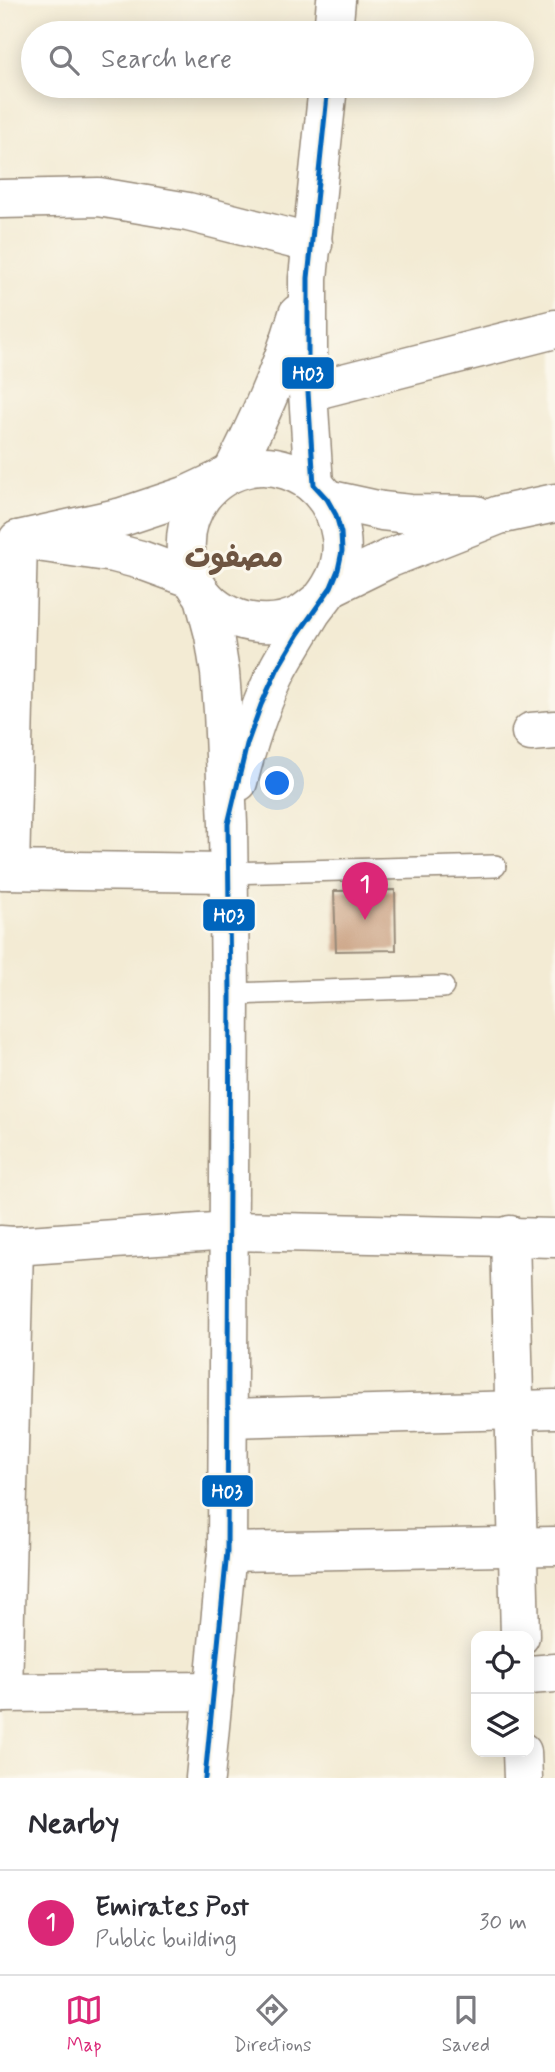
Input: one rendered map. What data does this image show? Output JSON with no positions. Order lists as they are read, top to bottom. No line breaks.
{"districts":["مصفوت"],"lines":["transit line H03"],"page":{"search":"Search here","pins":"1","heading":"Nearby","list":[{"mark":"1","name":"Emirates Post","note":"Public building","value":"30 m"}],"nav":["Map","Directions","Saved"]}}
